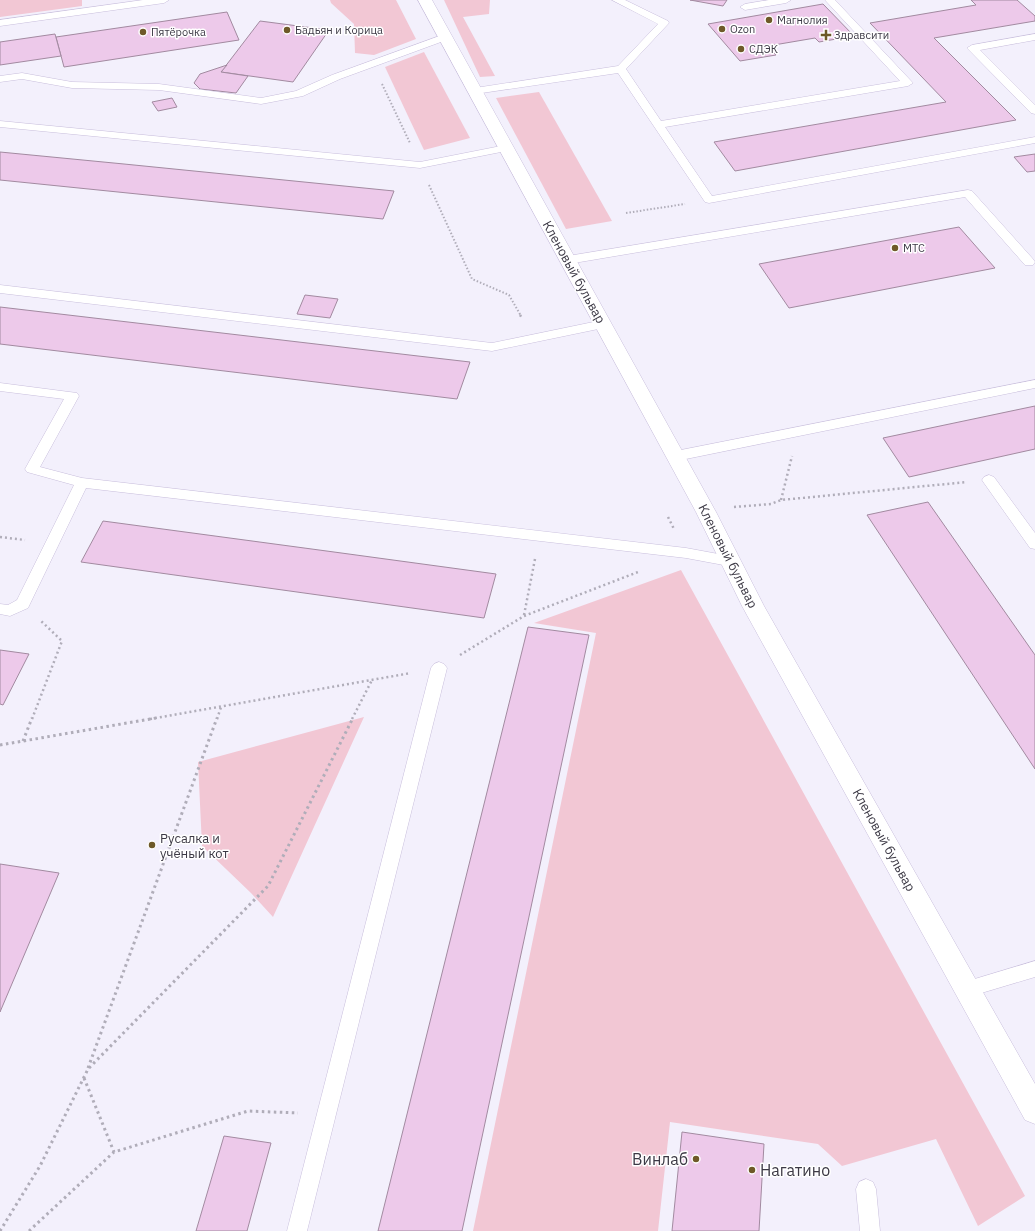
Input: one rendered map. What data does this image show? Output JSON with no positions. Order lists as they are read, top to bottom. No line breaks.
{"streets":{"street":["Кленовый бульвар"]},"places":{"other":["Магнолия","Ozon","Бадьян и Корица","Пятёрочка","СДЭК","МТС","Русалка и учёный кот","Винлаб","Нагатино"],"health":["Здравсити"]}}
